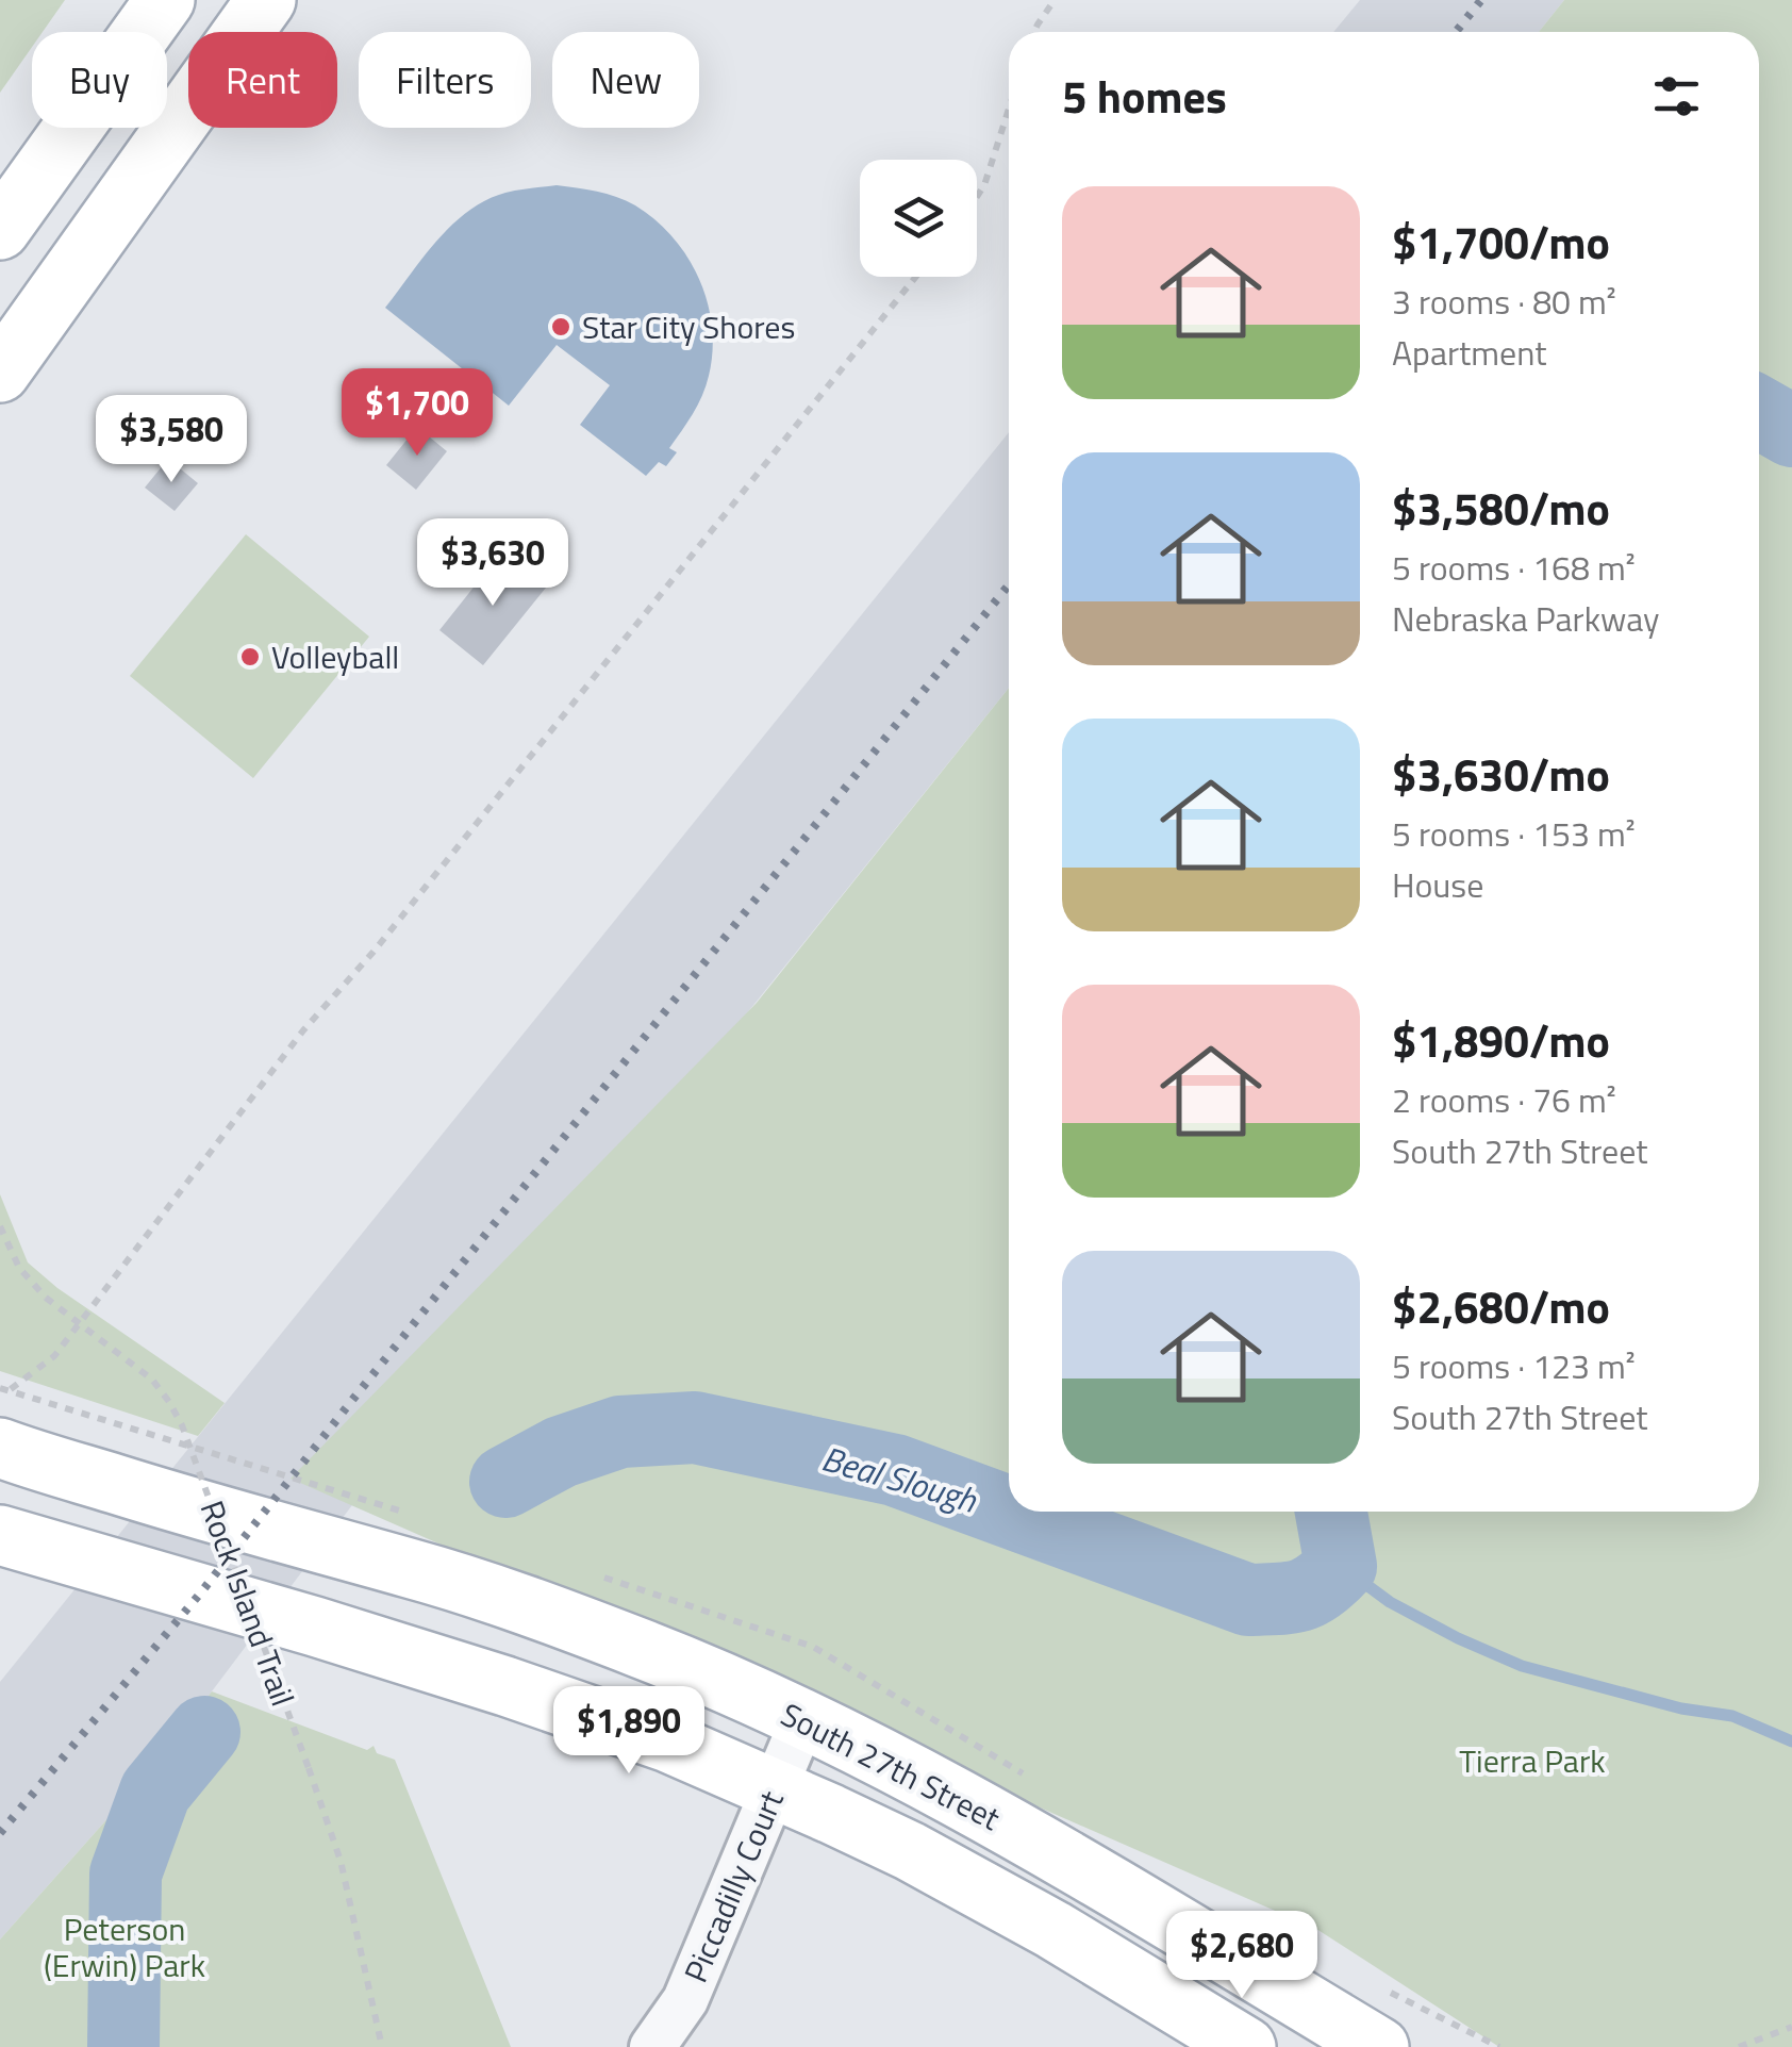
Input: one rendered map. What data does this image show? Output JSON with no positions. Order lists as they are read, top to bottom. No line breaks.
{"streets":{"main road":["South 27th Street"],"street":["Piccadilly Court"],"path":["Rock Island Trail"]},"crossings":[["South 27th Street","Piccadilly Court"]],"water":["Beal Slough"],"parks":["Tierra Park","Peterson (Erwin) Park"],"places":["Star City Shores","Volleyball"],"page":{"chip":["Buy","Rent","Filters","New"],"heading":"5 homes","list":[{"name":"$1,700/mo","note":"3 rooms · 80 m² · Apartment"},{"name":"$3,580/mo","note":"5 rooms · 168 m² · Nebraska Parkway"},{"name":"$3,630/mo","note":"5 rooms · 153 m² · House"},{"name":"$1,890/mo","note":"2 rooms · 76 m² · South 27th Street"},{"name":"$2,680/mo","note":"5 rooms · 123 m² · South 27th Street"}],"price":["$1,700","$3,580","$3,630","$1,890","$2,680"]}}
